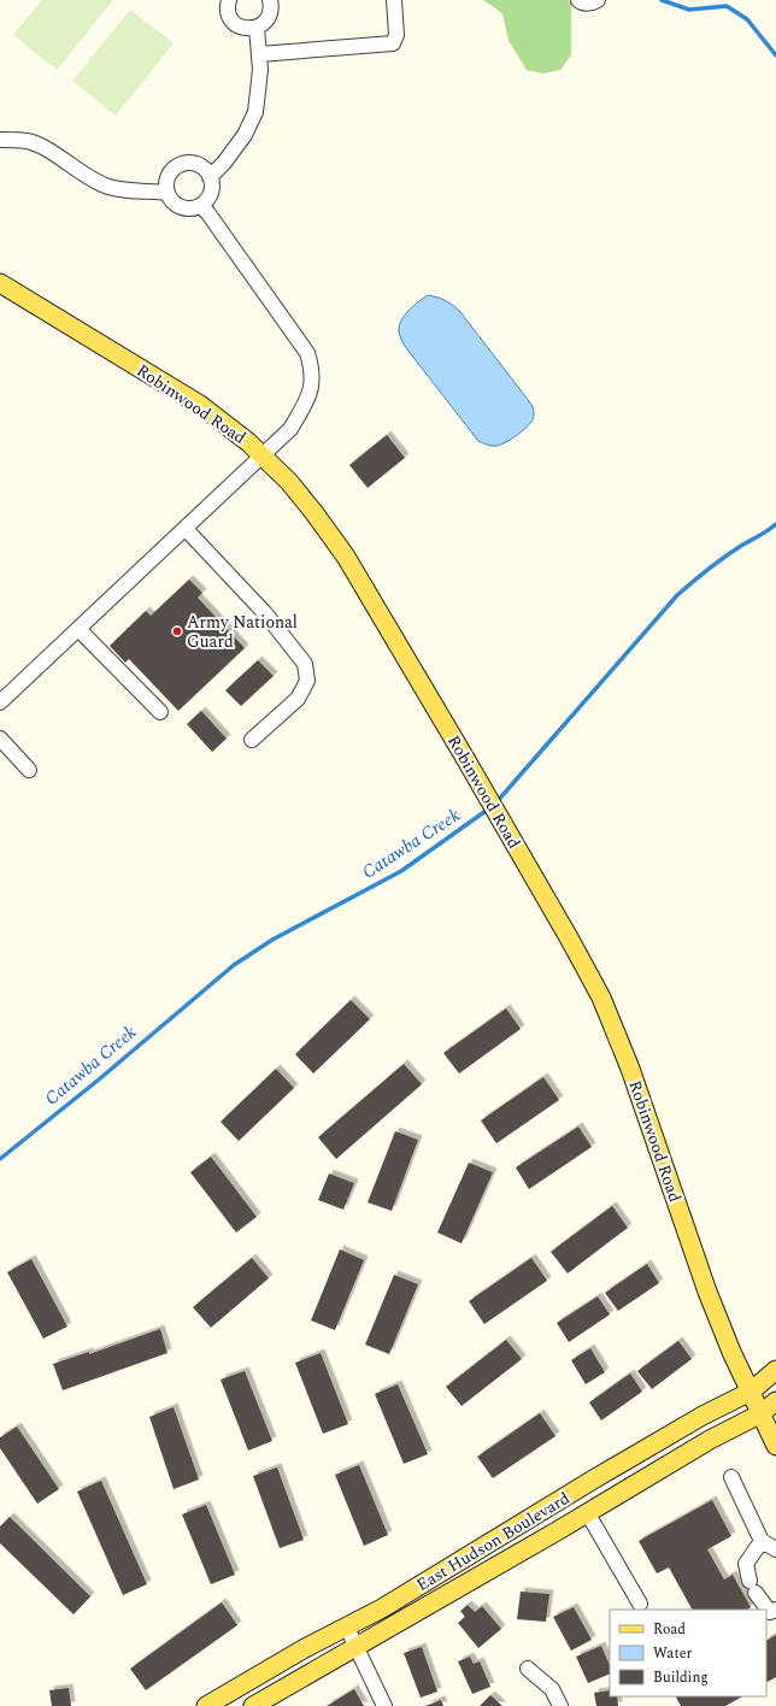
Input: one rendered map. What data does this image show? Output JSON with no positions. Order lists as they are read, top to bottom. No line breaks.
{"streets":{"main road":["Robinwood Road","East Hudson Boulevard"]},"crossings":[["Robinwood Road","East Hudson Boulevard"]],"water":["Catawba Creek"],"places":["Army National Guard"],"legend":["Road","Water","Building"]}
